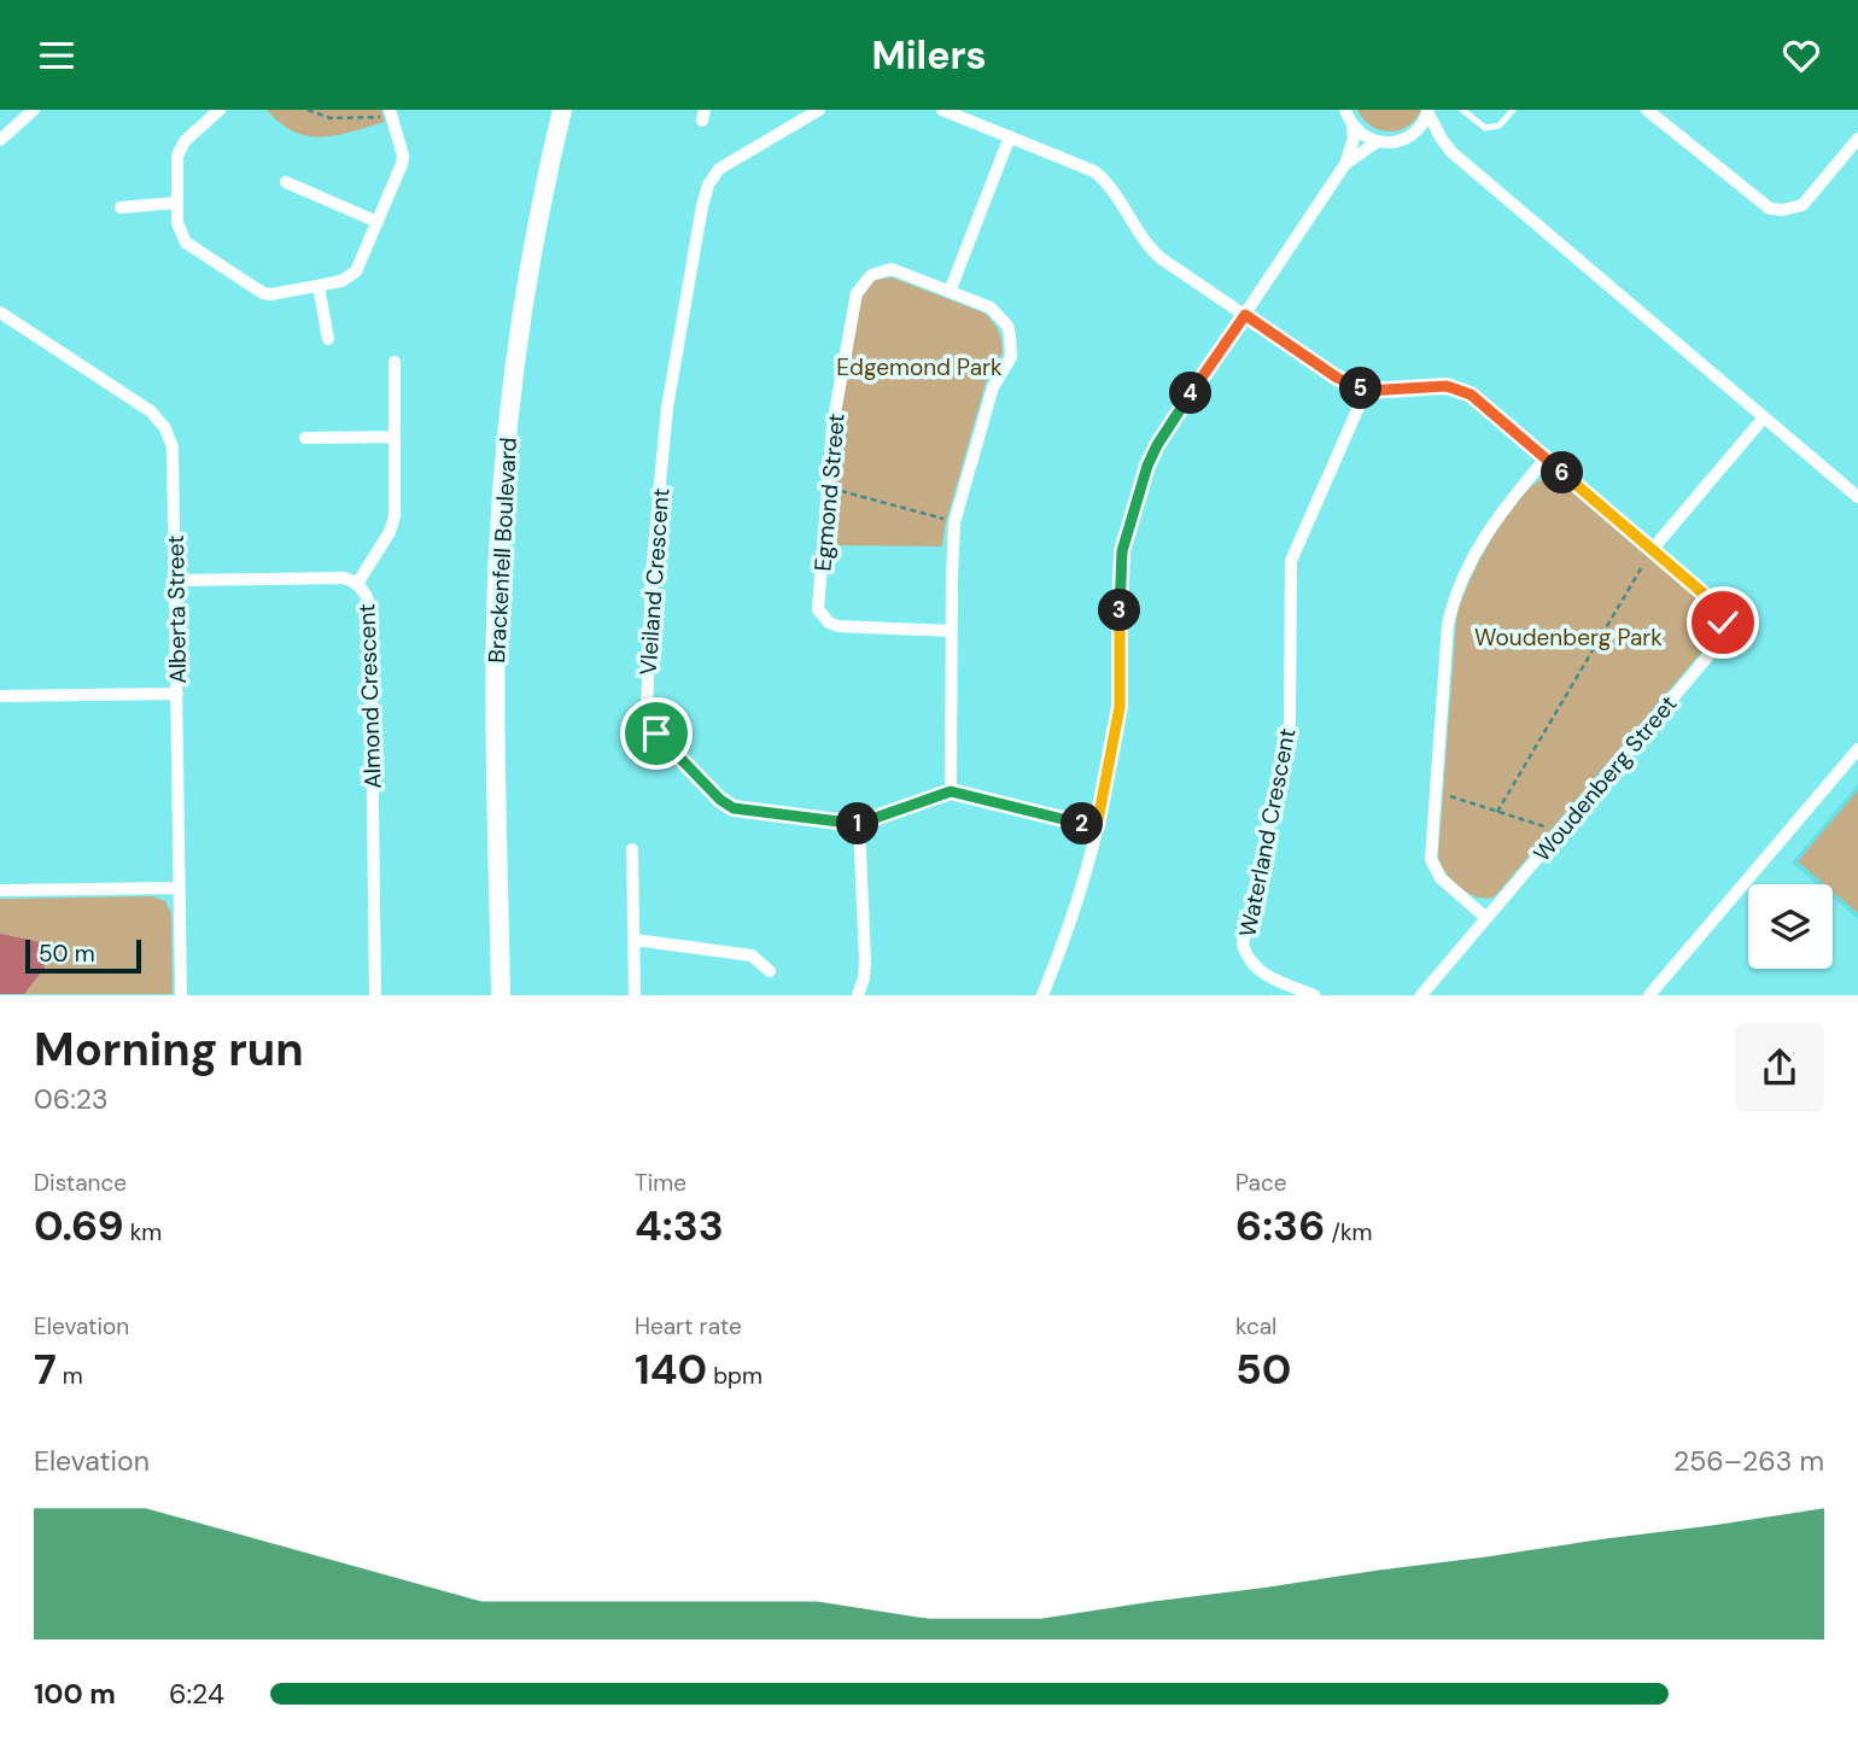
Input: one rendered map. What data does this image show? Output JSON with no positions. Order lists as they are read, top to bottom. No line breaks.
{"streets":{"street":["Egmond Street","Brackenfell Boulevard","Vleiland Crescent","Alberta Street","Almond Crescent","Woudenberg Street","Waterland Crescent"]},"crossings":[["Alberta Street","Almond Crescent"],["Woudenberg Street","Waterland Crescent"]],"parks":["Edgemond Park","Woudenberg Park"],"scale_bar":"50 m","page":{"header":"Milers","pins":["5","4","6","3","1","2"],"scale":"50 m","heading":["Morning run","06:23"],"stats":[["Distance","0.69 km"],["Time","4:33"],["Pace","6:36 /km"],["Elevation","7 m"],["Heart rate","140 bpm"],["kcal","50"]],"chart":["Elevation","256–263 m"],"list":[{"name":"100 m","note":"6:24"}]}}
